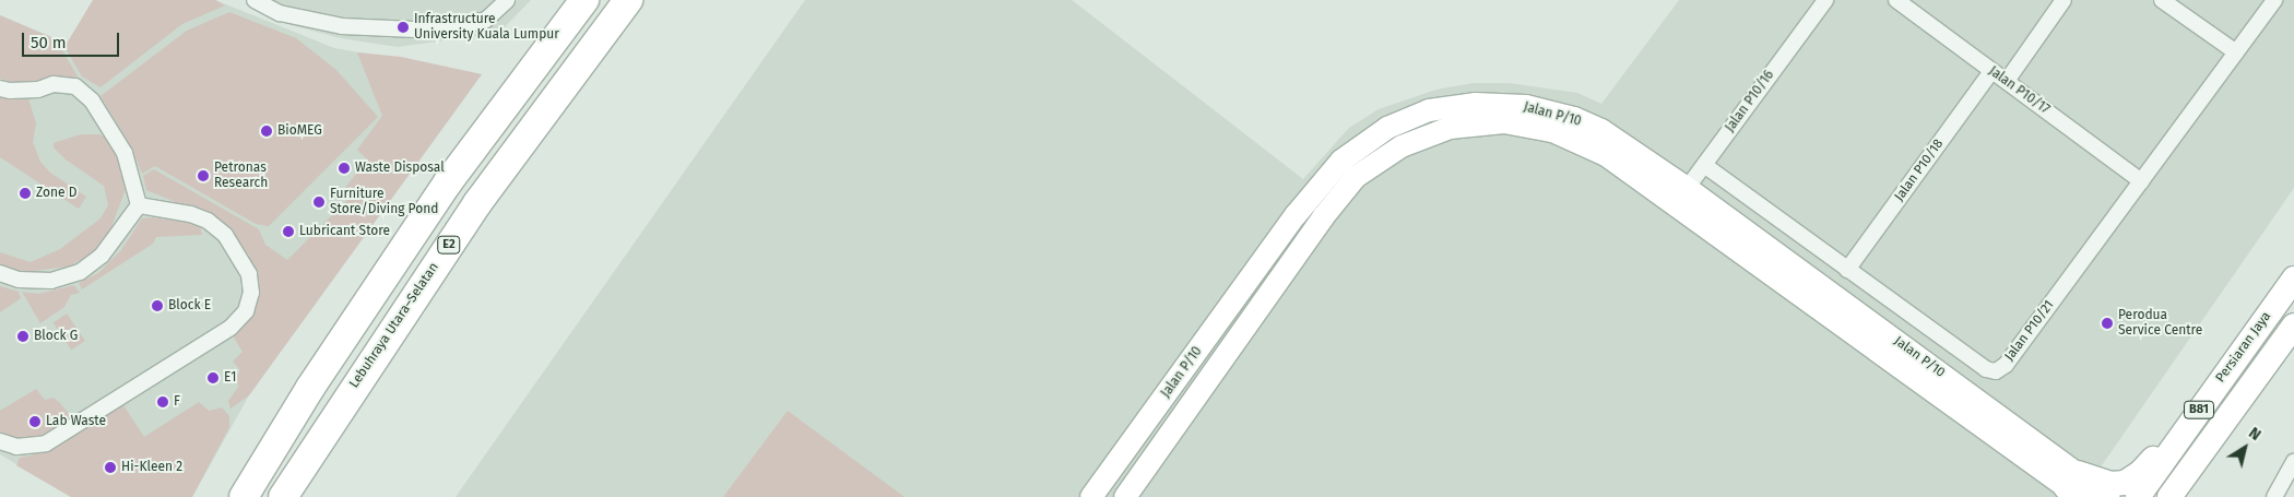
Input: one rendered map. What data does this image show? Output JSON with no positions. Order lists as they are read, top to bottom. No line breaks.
{"streets":{"highway":["E2","Lebuhraya Utara–Selatan"],"main road":["Persiaran Jaya","B81"],"street":["Jalan P10/17","Jalan P10/16","Jalan P/10","Jalan P10/18","Jalan P10/21"]},"crossings":[["Jalan P10/17","Jalan P10/18"],["Jalan P10/17","Jalan P10/21"],["Jalan P10/16","Jalan P/10"],["Jalan P10/16","Jalan P10/21"],["Jalan P10/18","Jalan P10/21"]],"places":["Infrastructure University Kuala Lumpur","BioMEG","Waste Disposal","Petronas Research","Zone D","Furniture Store/Diving Pond","Lubricant Store","Block E","Perodua Service Centre","Block G","E1","F","Lab Waste","Hi-Kleen 2"],"scale_bar":"50 m","north":"top right"}
